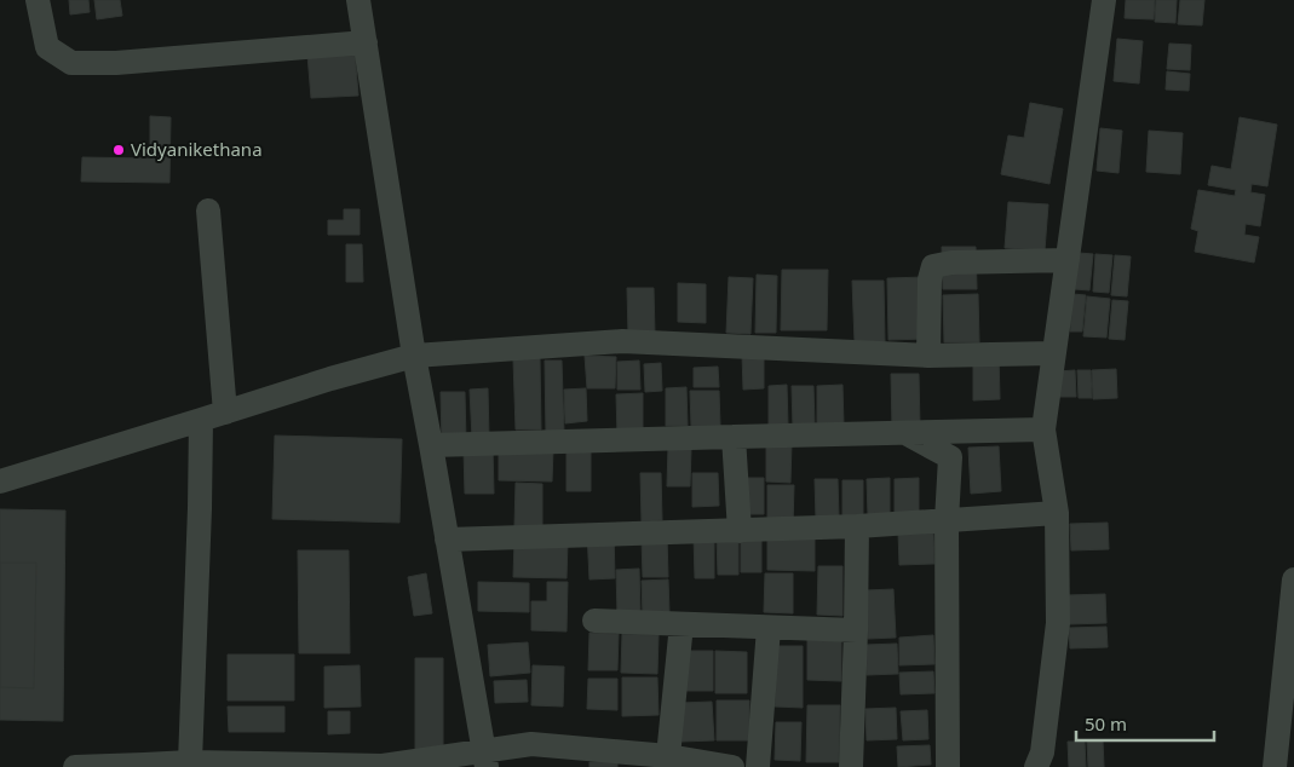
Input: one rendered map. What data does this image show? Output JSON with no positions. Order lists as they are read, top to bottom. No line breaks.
{"places":["Vidyanikethana"],"scale_bar":"50 m"}
